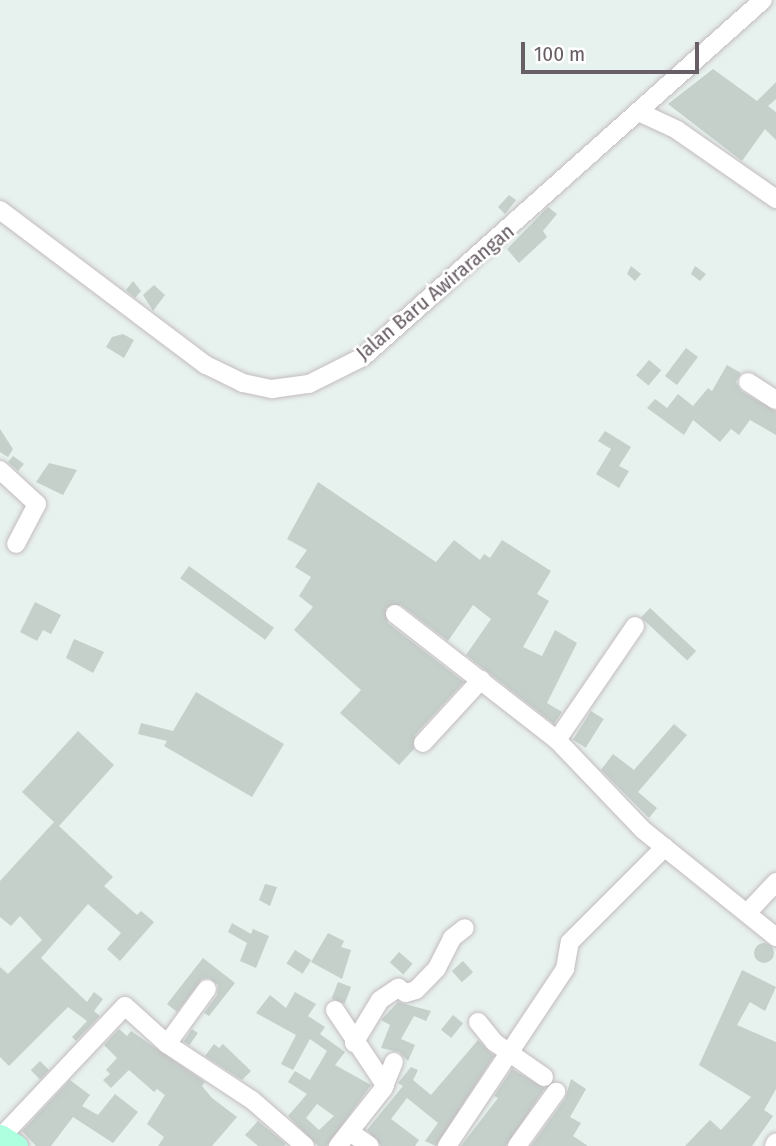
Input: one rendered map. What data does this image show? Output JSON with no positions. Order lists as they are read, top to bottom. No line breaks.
{"streets":{"street":["Jalan Baru Awirarangan"]},"scale_bar":"100 m"}
